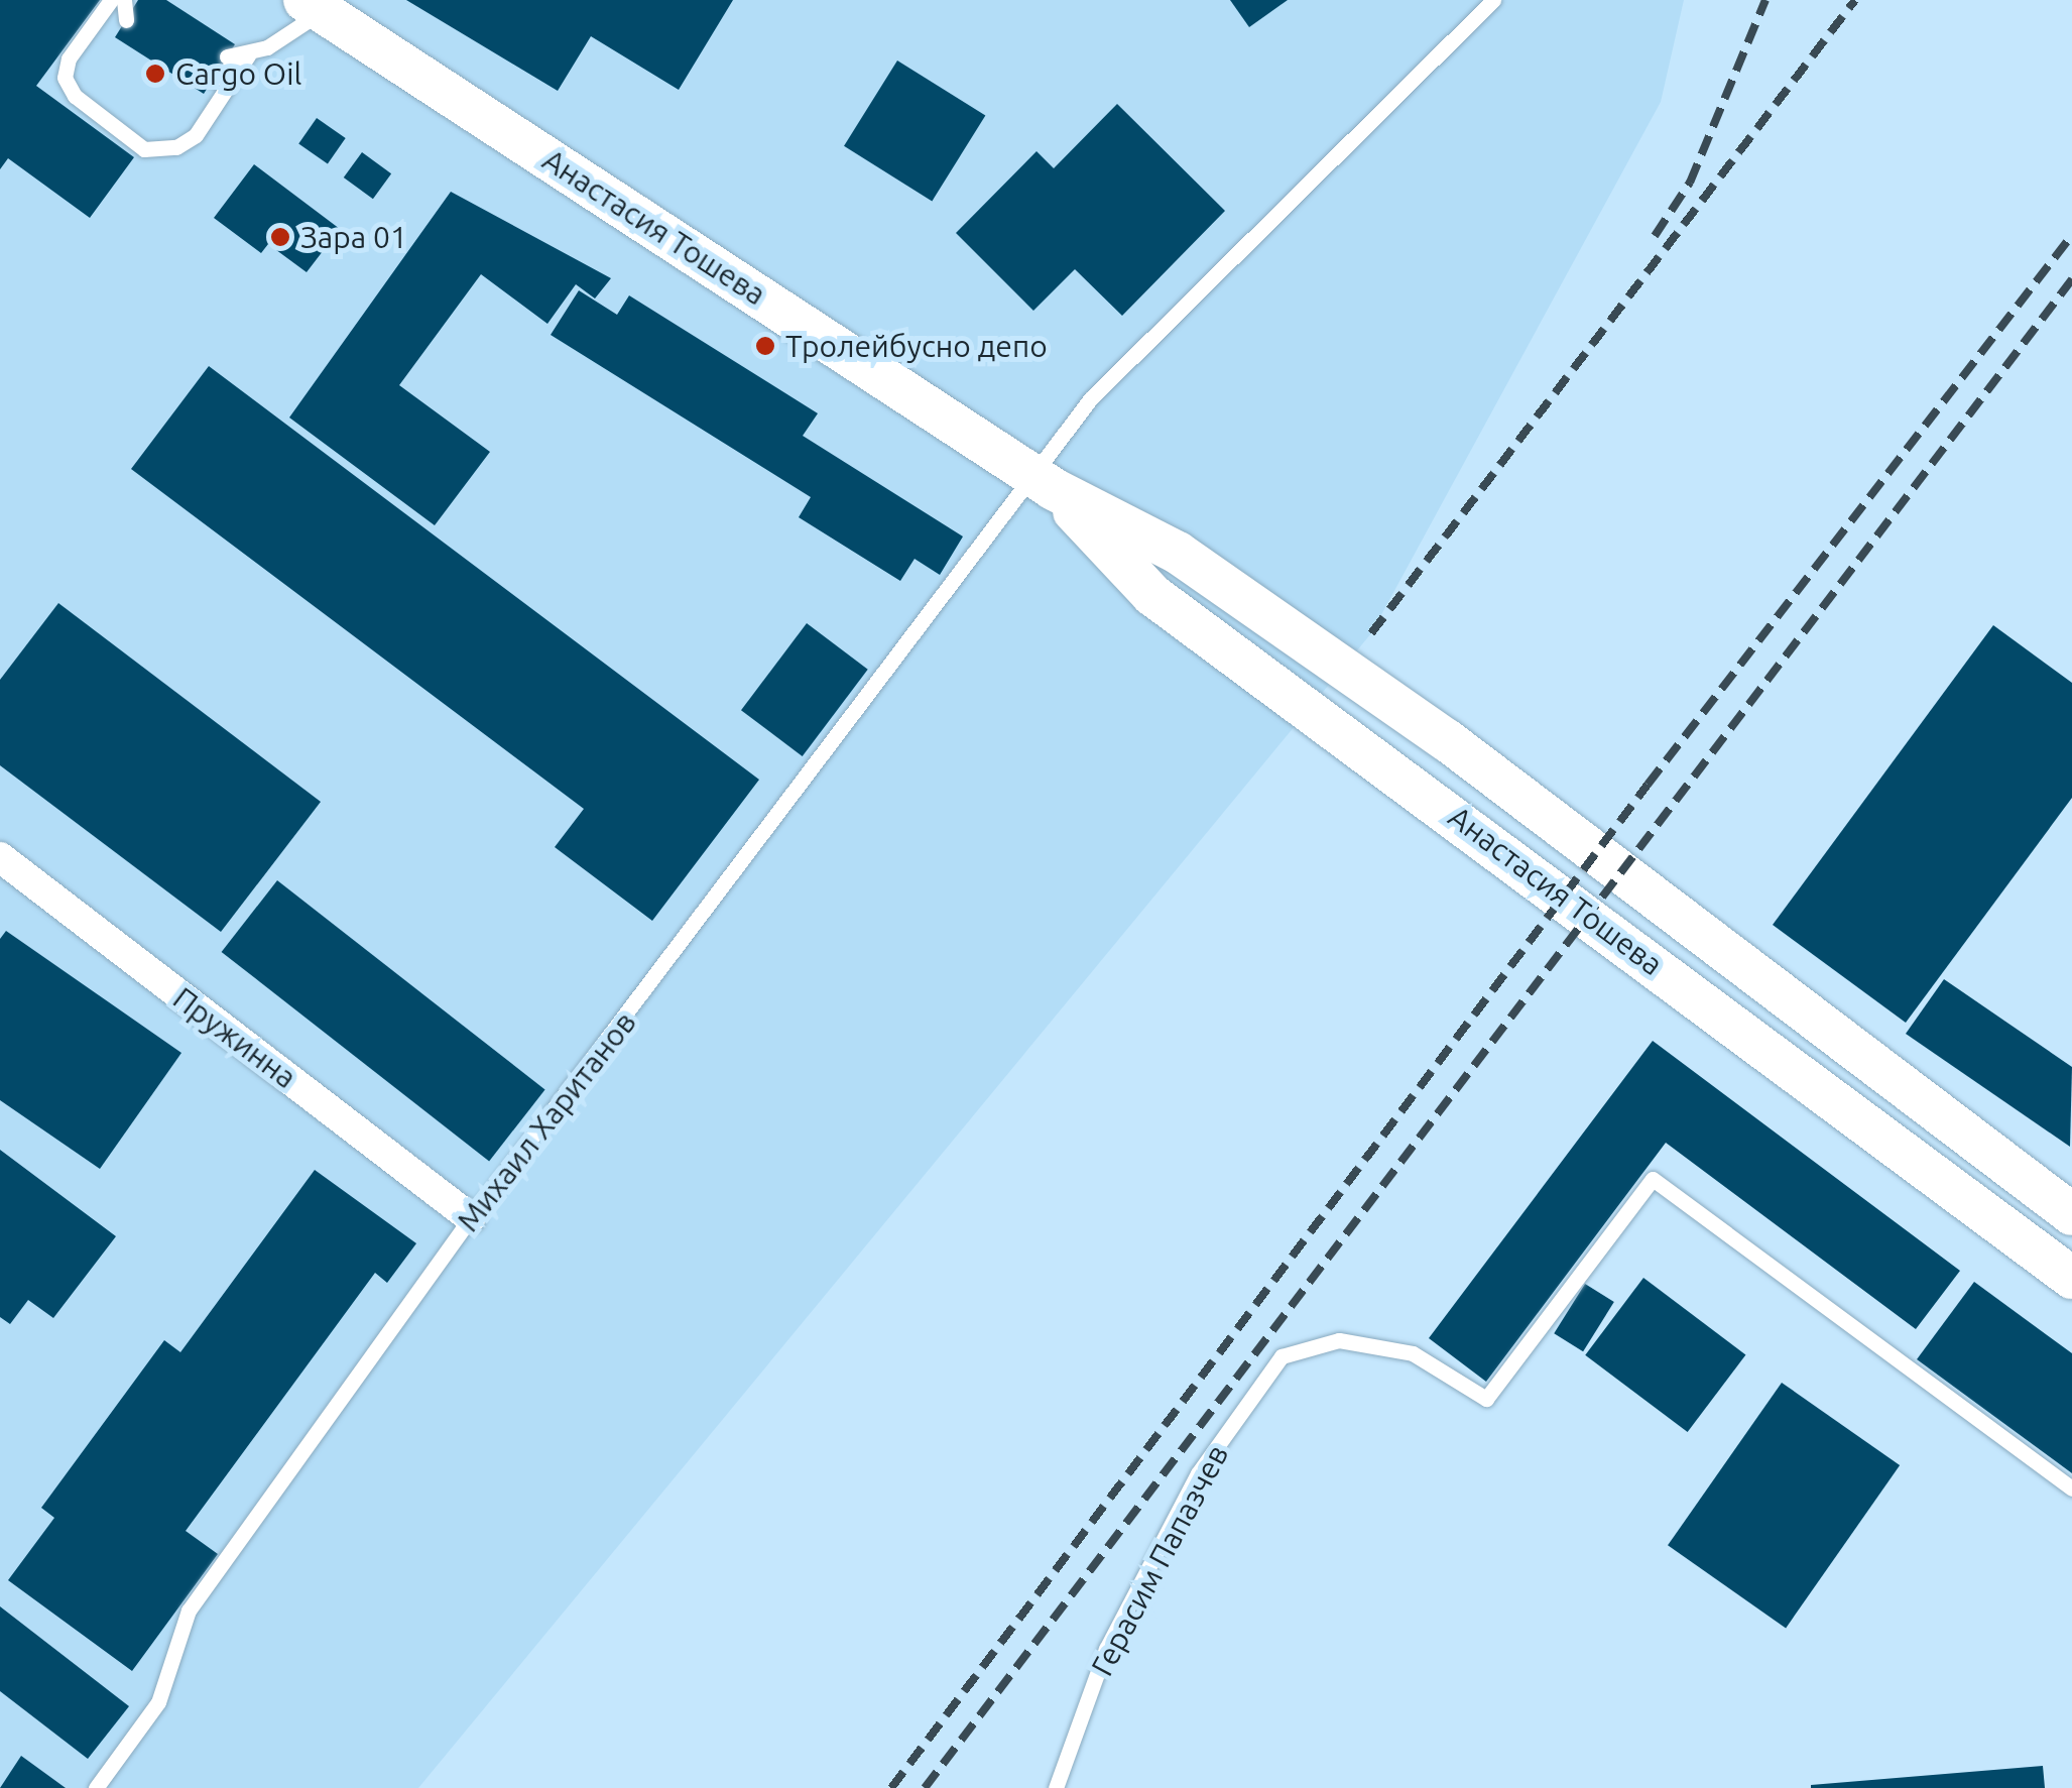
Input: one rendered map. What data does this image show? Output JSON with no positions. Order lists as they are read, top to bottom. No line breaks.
{"streets":{"main road":["Анастасия Тошева"],"street":["Пружинна"],"lane":["Михаил Хаританов","Герасим Папазчев"]},"crossings":[["Анастасия Тошева","Михаил Хаританов"],["Пружинна","Михаил Хаританов"]],"places":["Cargo Oil","Зара 01","Тролейбусно депо"]}
